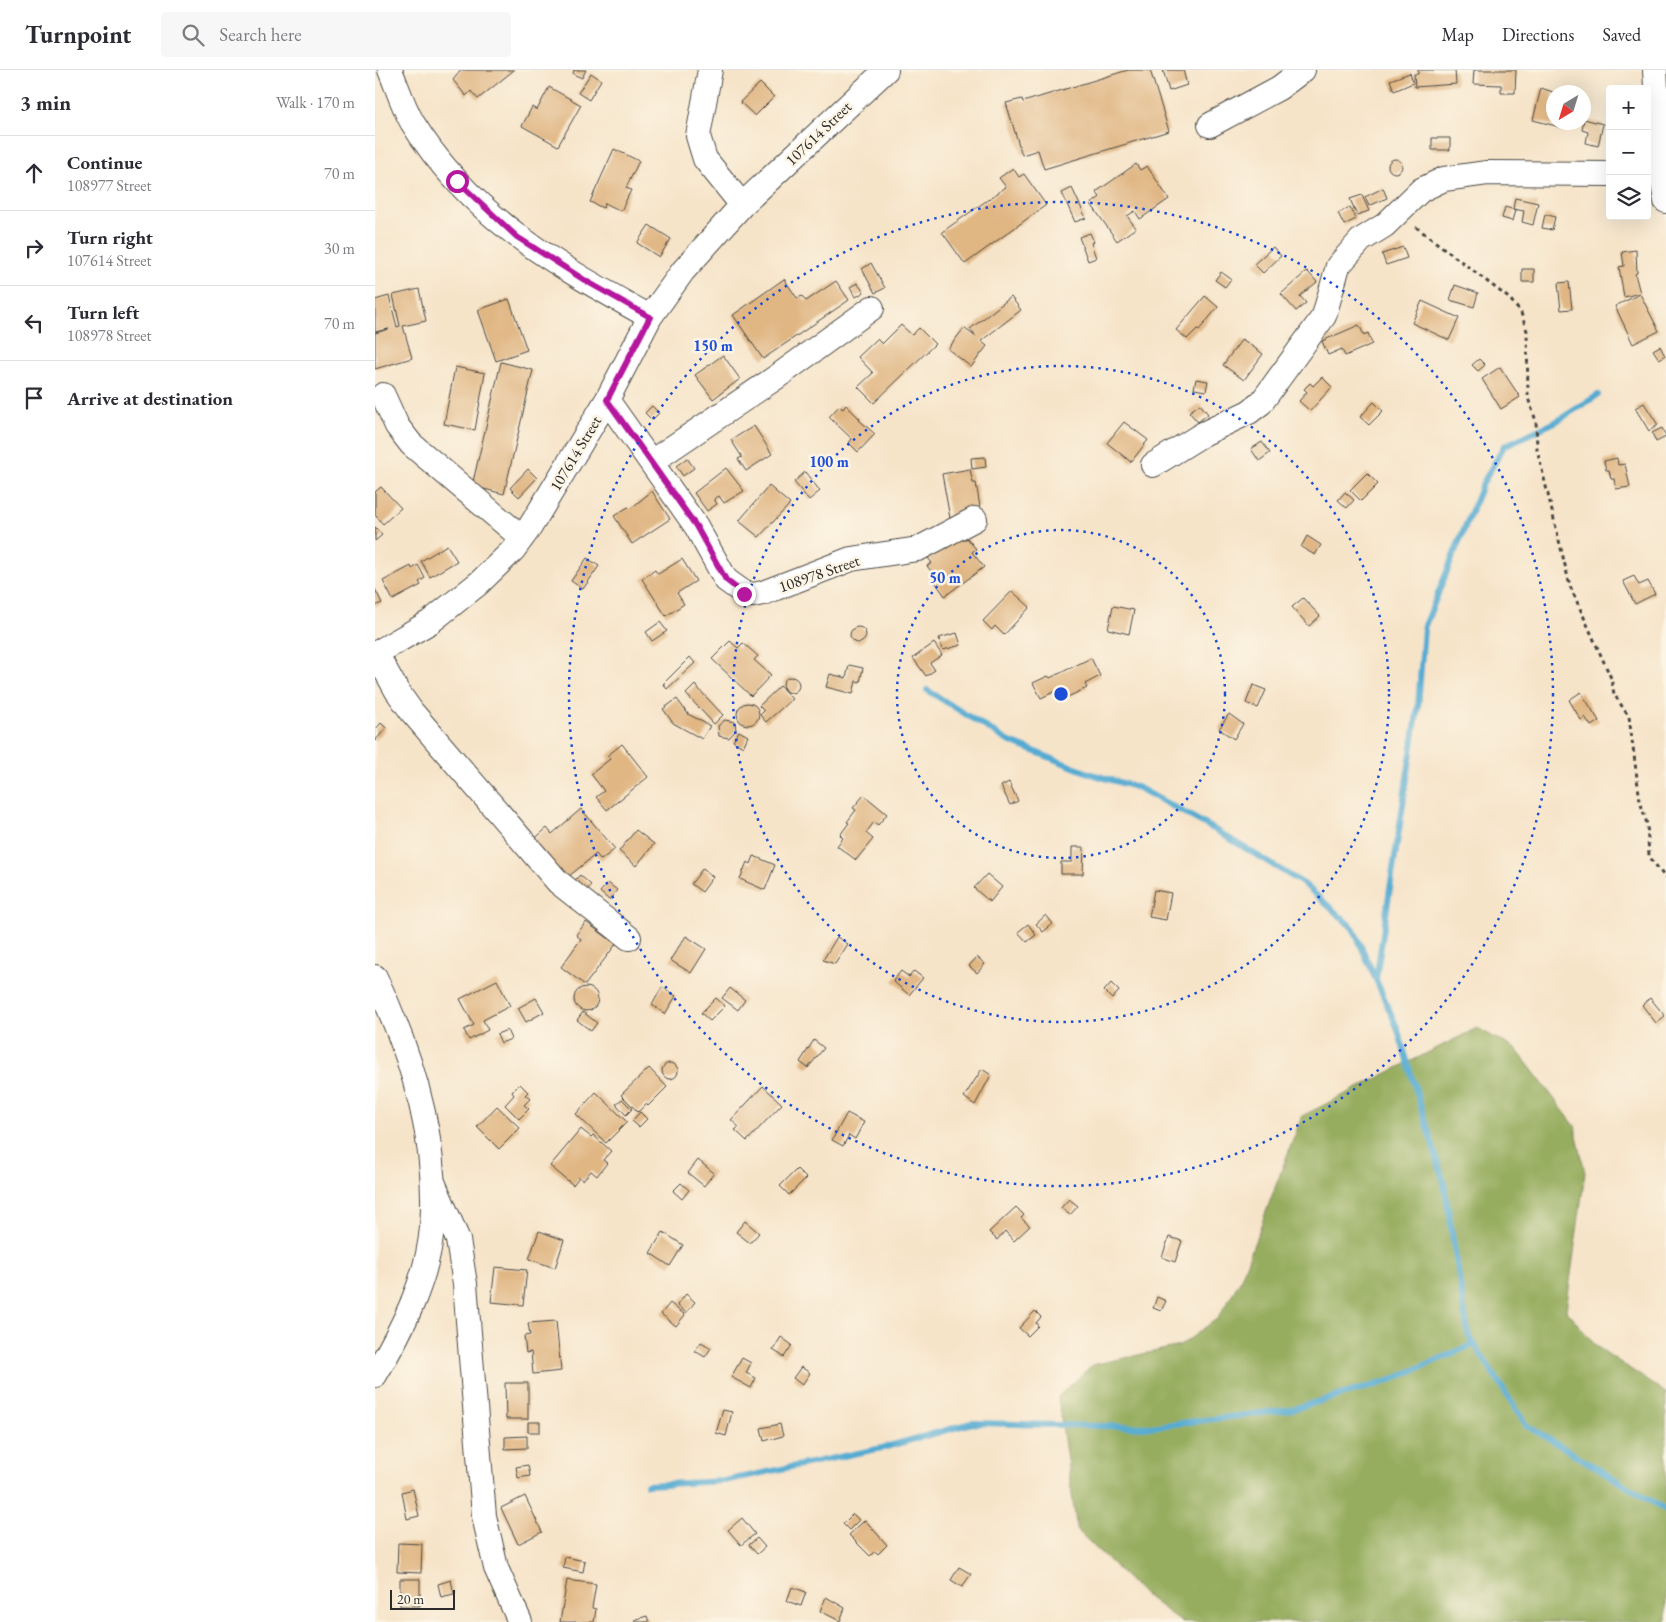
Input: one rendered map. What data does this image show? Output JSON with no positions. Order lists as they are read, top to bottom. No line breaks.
{"streets":{"street":["107614 Street","108978 Street"]},"crossings":[["107614 Street","108978 Street"]],"scale_bar":"20 m","north":"bottom left","page":{"header":"Turnpoint","search":"Search here","nav":["Map","Directions","Saved"],"heading":["3 min","Walk · 170 m"],"map_buttons":["+","−"],"list":[["Continue","108977 Street","70 m"],["Turn right","107614 Street","30 m"],["Turn left","108978 Street","70 m"],"Arrive at destination"],"scale":"20 m"},"rings":["150 m","100 m","50 m"]}
